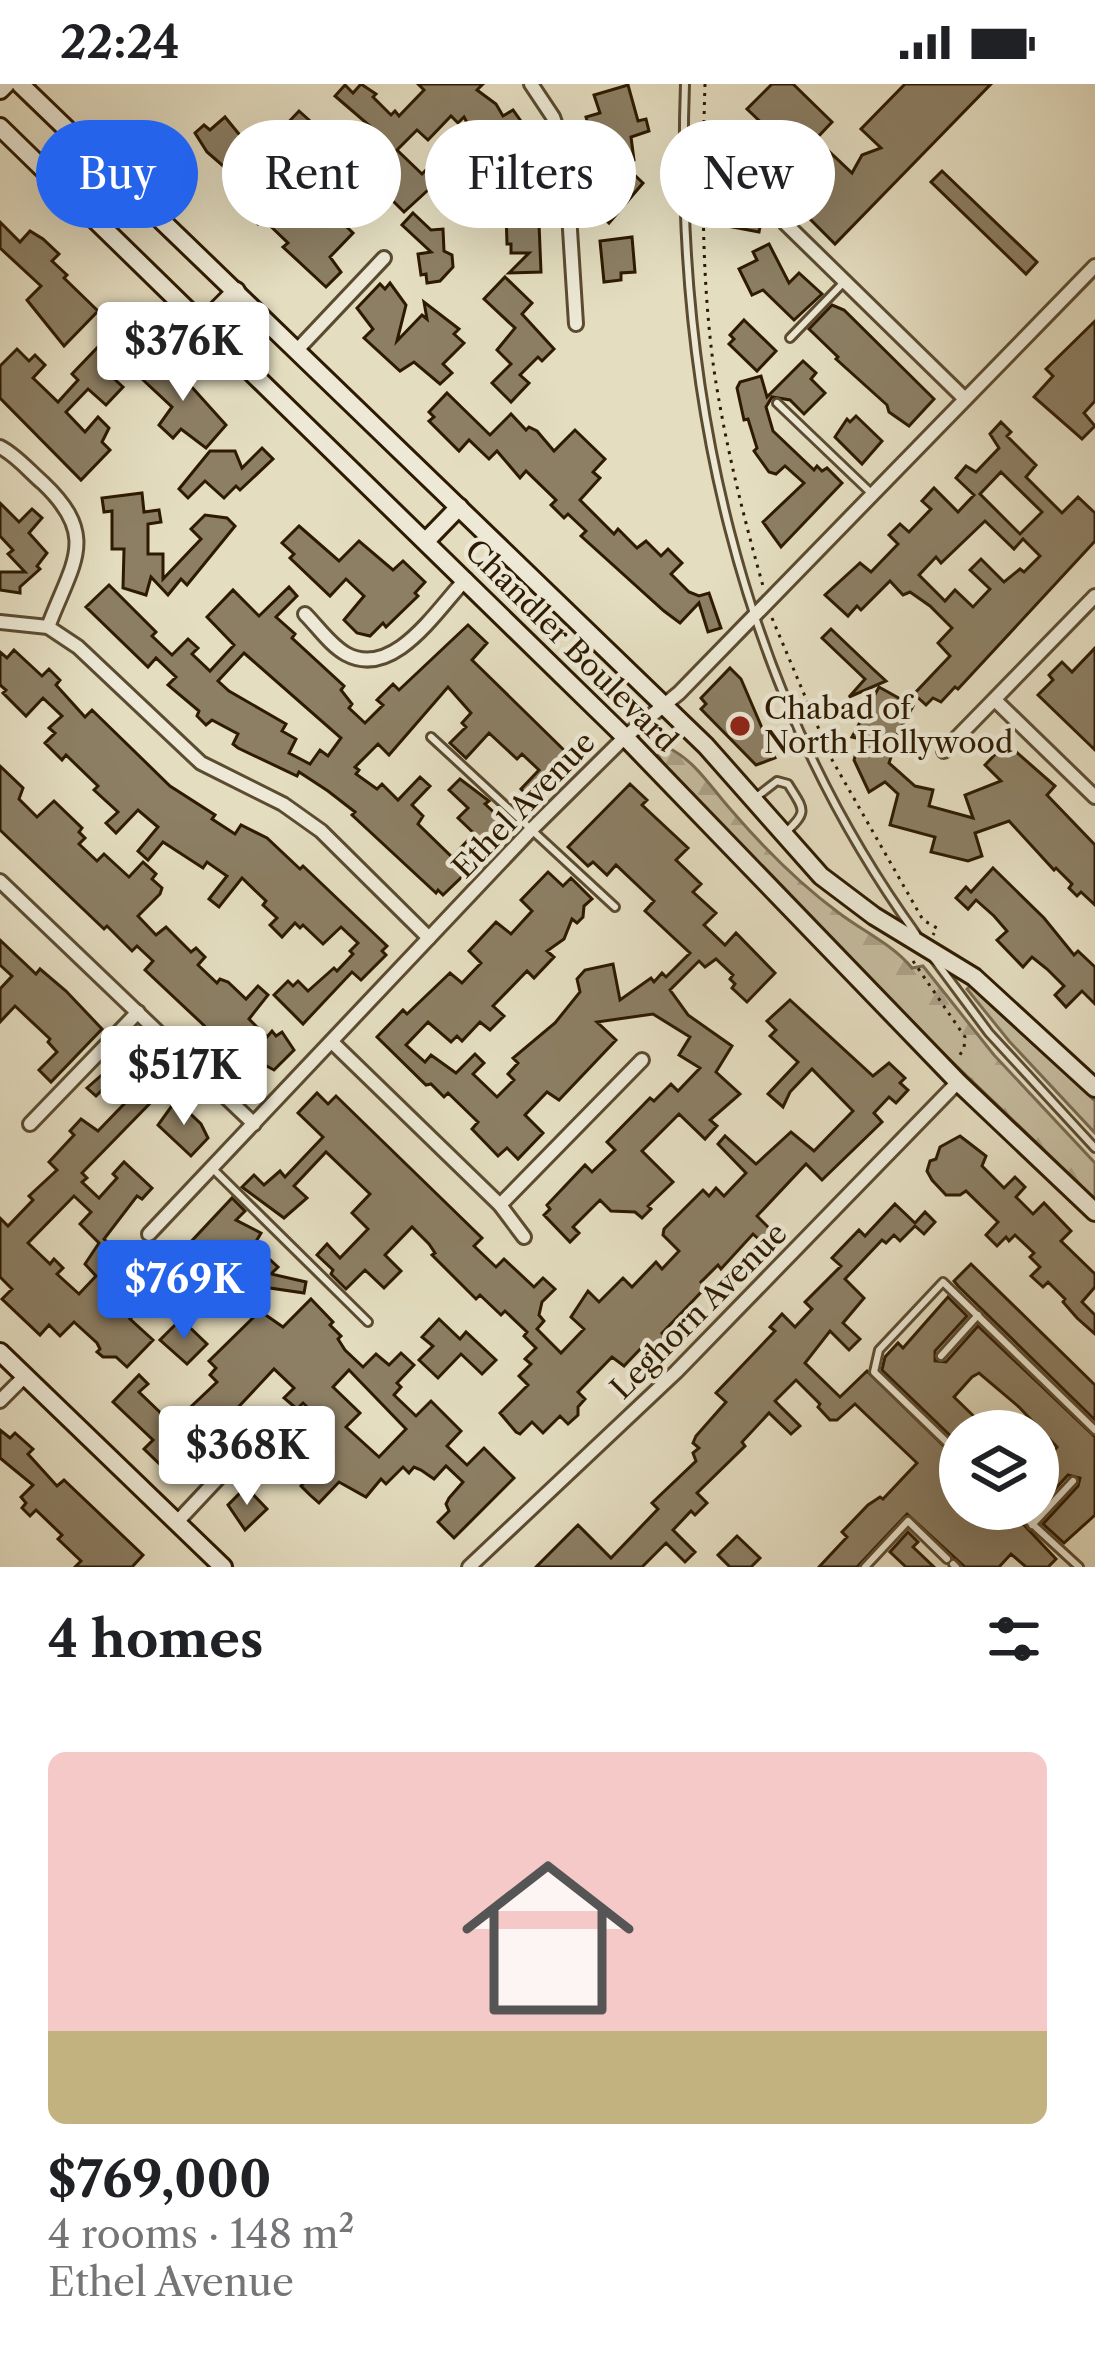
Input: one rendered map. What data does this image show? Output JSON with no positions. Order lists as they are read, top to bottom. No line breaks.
{"streets":{"street":["Chandler Boulevard","Ethel Avenue","Leghorn Avenue"]},"crossings":[["Chandler Boulevard","Ethel Avenue"],["Chandler Boulevard","Leghorn Avenue"]],"places":["Chabad of North Hollywood"],"page":{"status":"22:24","chip":["Buy","Rent","Filters","New"],"price":["$376K","$517K","$769K","$368K"],"heading":"4 homes","list":[{"name":"$769,000","note":"4 rooms · 148 m² · Ethel Avenue"}]}}
